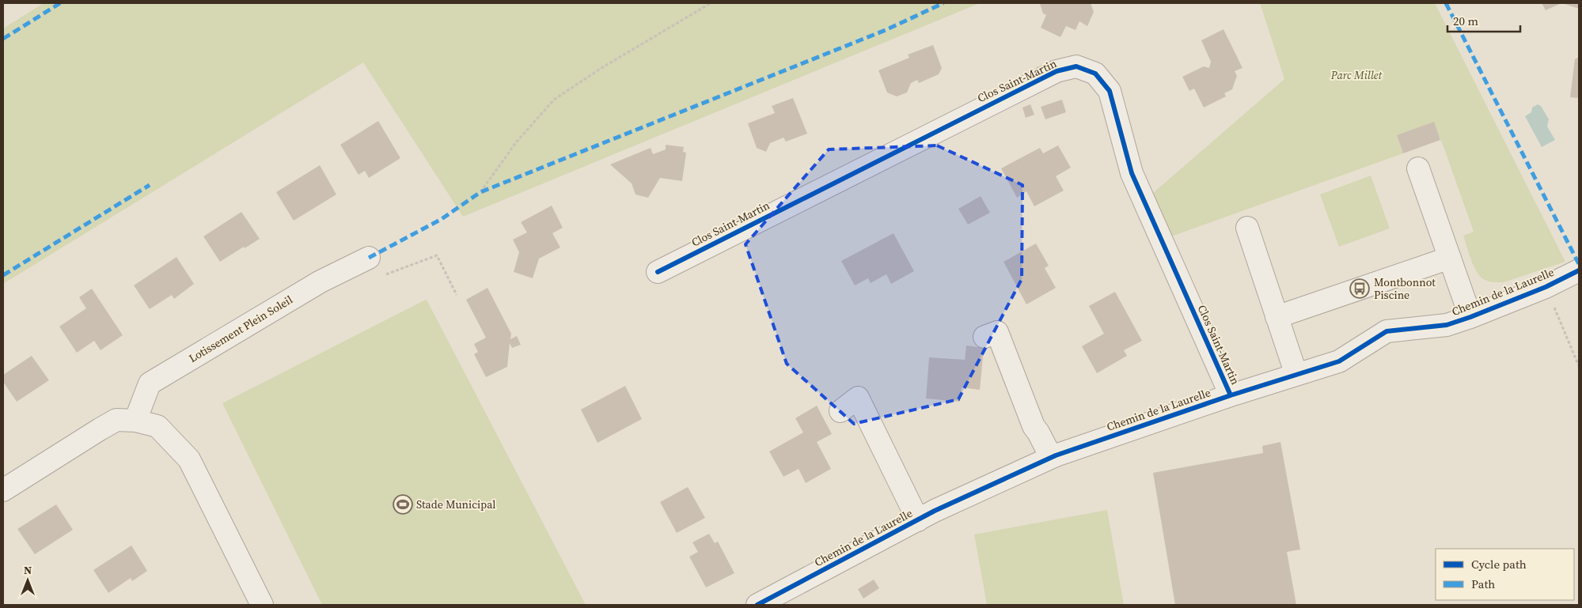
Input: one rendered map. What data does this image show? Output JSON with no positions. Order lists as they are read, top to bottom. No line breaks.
{"streets":{"street":["Clos Saint-Martin","Chemin de la Laurelle","Lotissement Plein Soleil"]},"crossings":[["Clos Saint-Martin","Chemin de la Laurelle"]],"parks":["Parc Millet"],"places":{"bus stop":["Montbonnot Piscine"],"sports":["Stade Municipal"]},"legend":["Cycle path","Path"],"scale_bar":"20 m","north":"top"}
